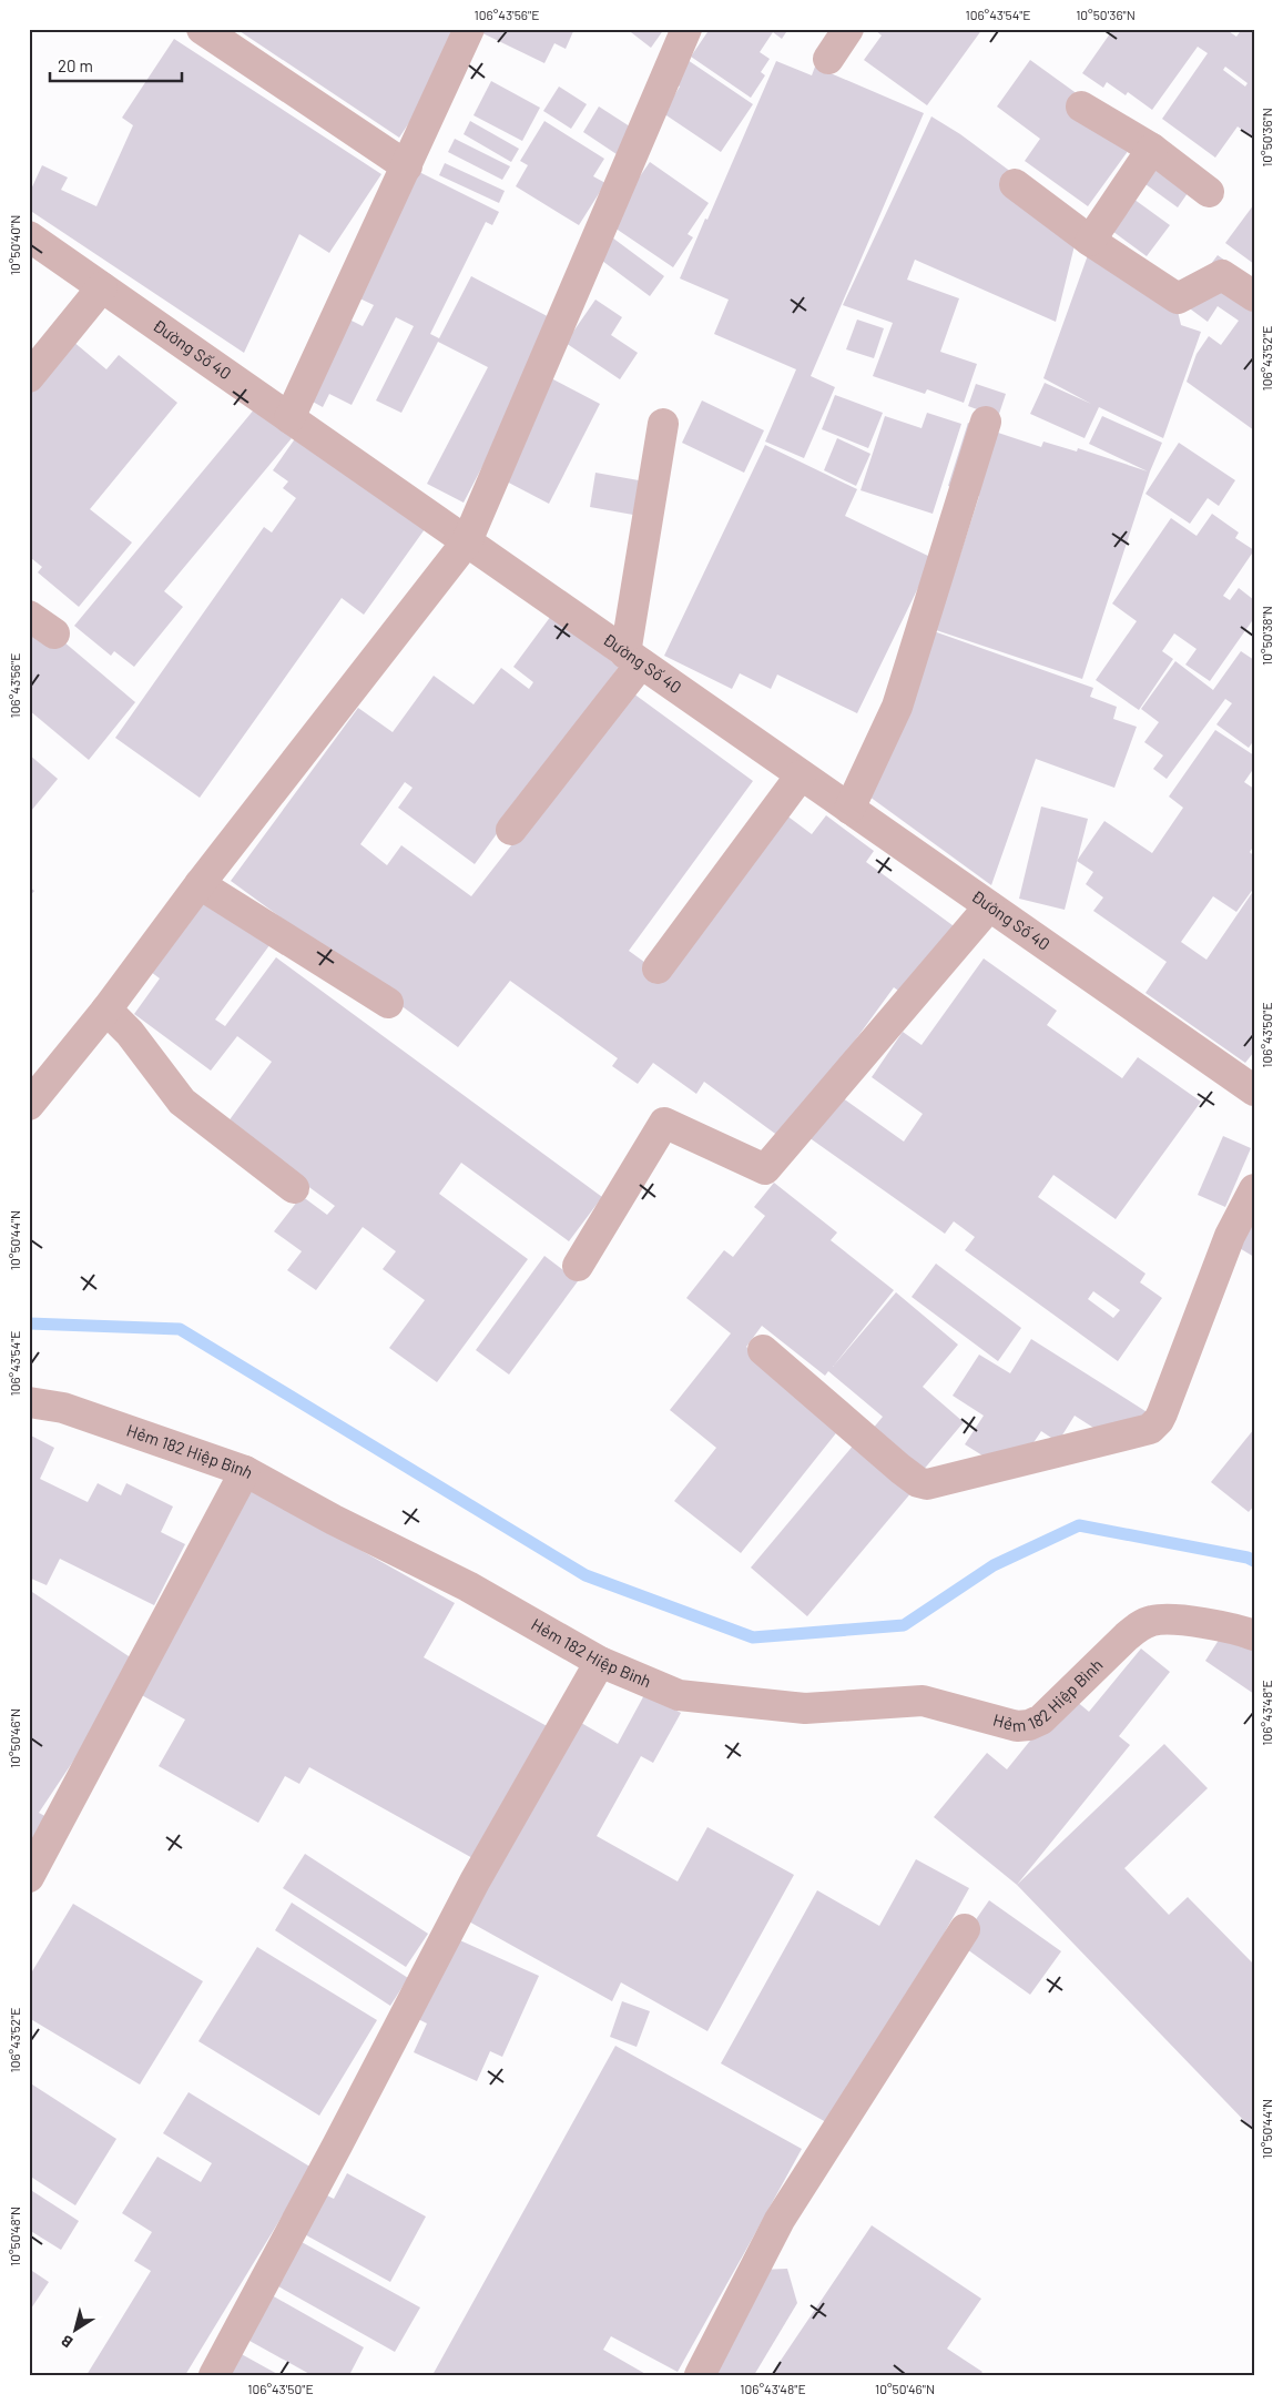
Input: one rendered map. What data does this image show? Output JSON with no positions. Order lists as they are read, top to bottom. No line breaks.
{"streets":{"street":["Đường Số 40","Hẻm 182 Hiệp Bình"]},"scale_bar":"20 m","north":"bottom left","coordinates":["106°43'56\"E","106°43'54\"E","10°50'36\"N","10°50'40\"N","106°43'52\"E","10°50'38\"N","106°43'50\"E","10°50'44\"N","106°43'48\"E","10°50'46\"N","10°50'48\"N"]}
